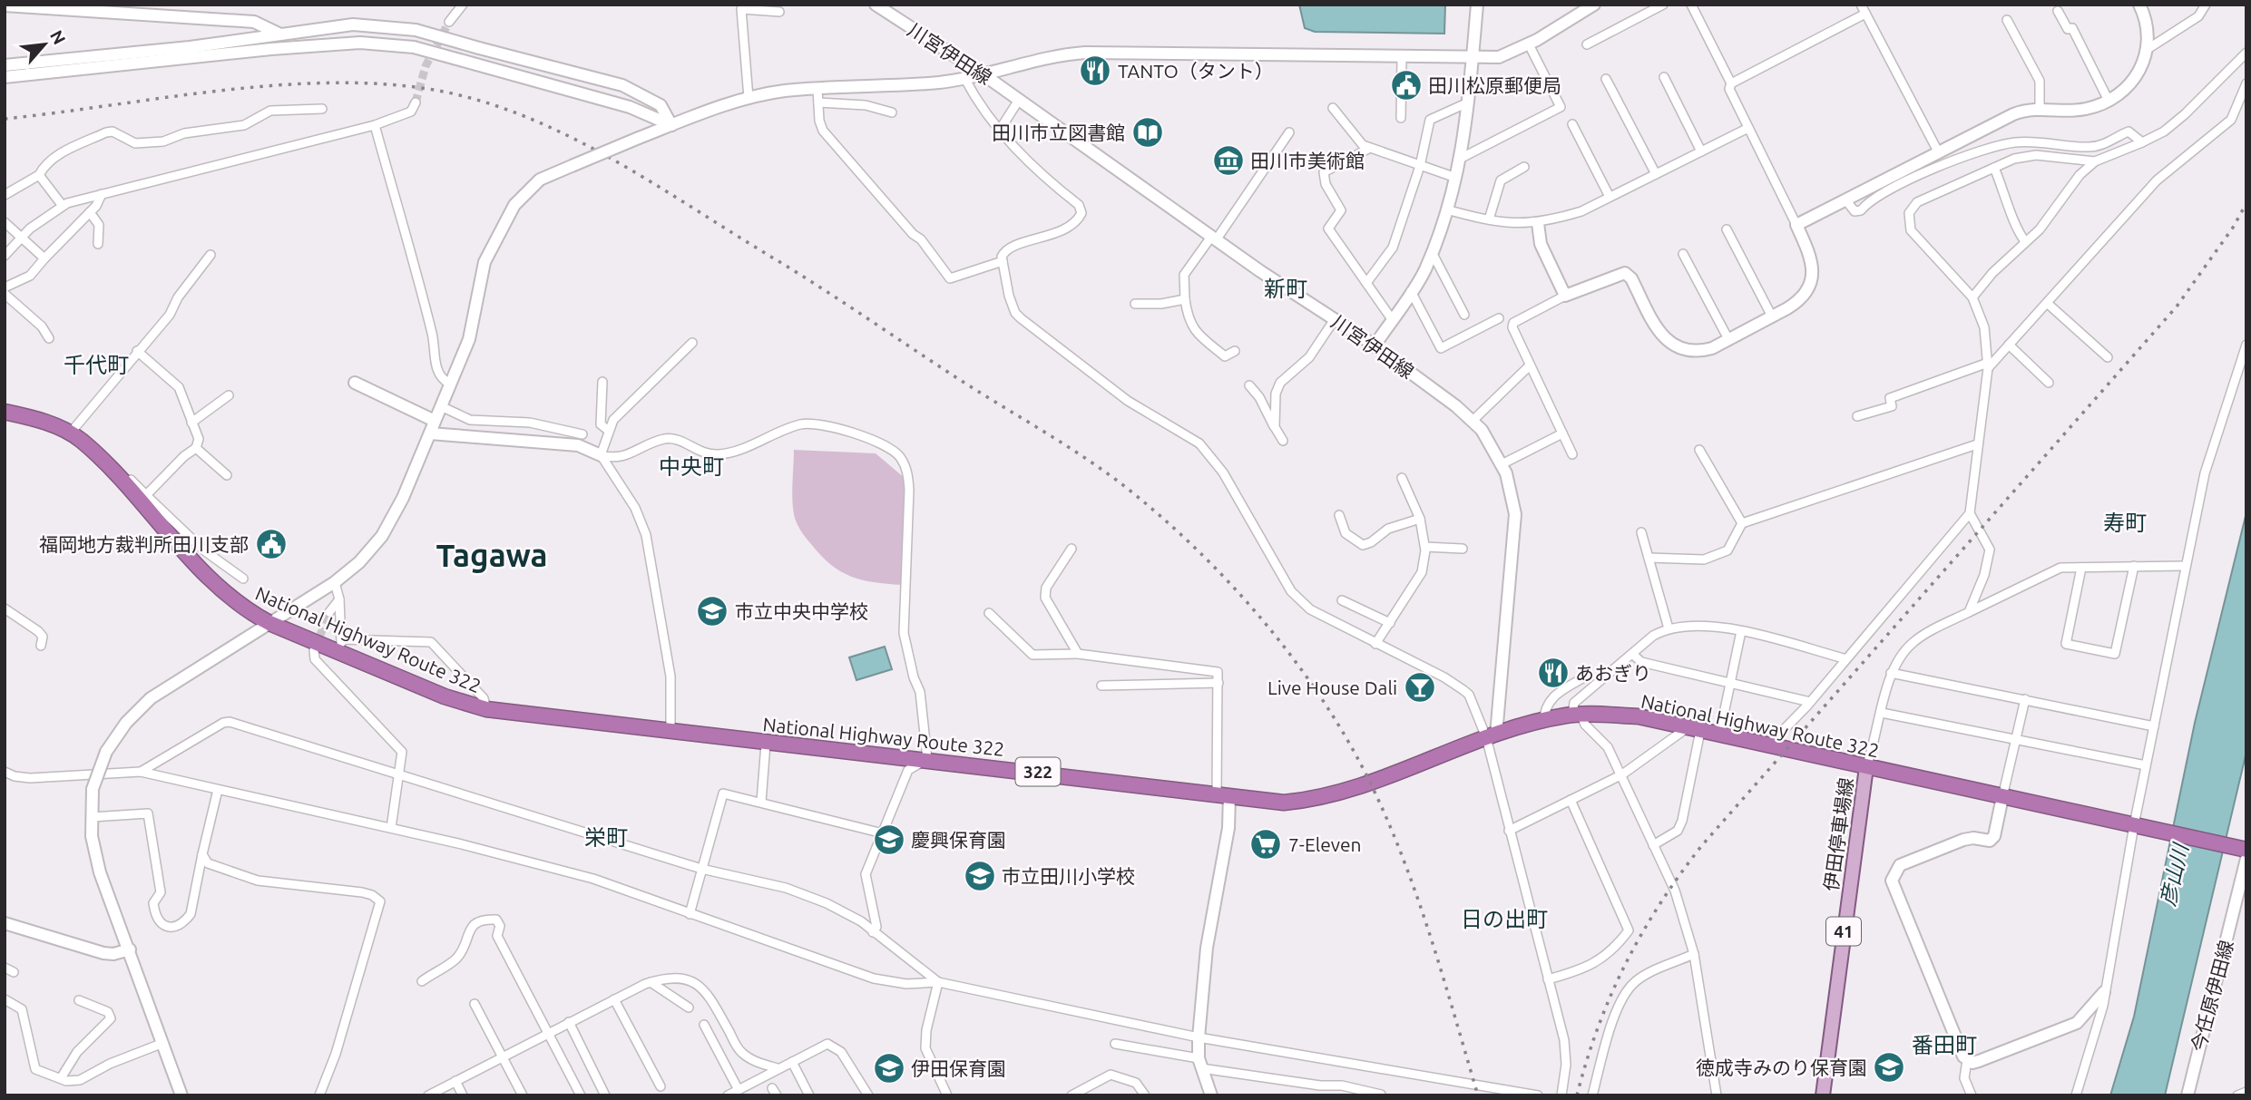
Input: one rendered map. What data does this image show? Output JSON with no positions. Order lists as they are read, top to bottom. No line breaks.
{"streets":{"highway":["National Highway Route 322","322"],"main road":["伊田停車場線","41"],"street":["川宮伊田線","今任原伊田線"]},"crossings":[["川宮伊田線","National Highway Route 322"],["National Highway Route 322","伊田停車場線"]],"districts":["新町","千代町","中央町","寿町","Tagawa","栄町","日の出町","番田町"],"water":["彦山川"],"places":{"restaurant":["TANTO（タント）","あおぎり"],"public building":["田川松原郵便局","福岡地方裁判所田川支部"],"library":["田川市立図書館"],"museum":["田川市美術館"],"school or university":["市立中央中学校","慶興保育園","市立田川小学校","徳成寺みのり保育園","伊田保育園"],"bar":["Live House Dali"],"supermarket":["7-Eleven"]},"north":"top right"}
